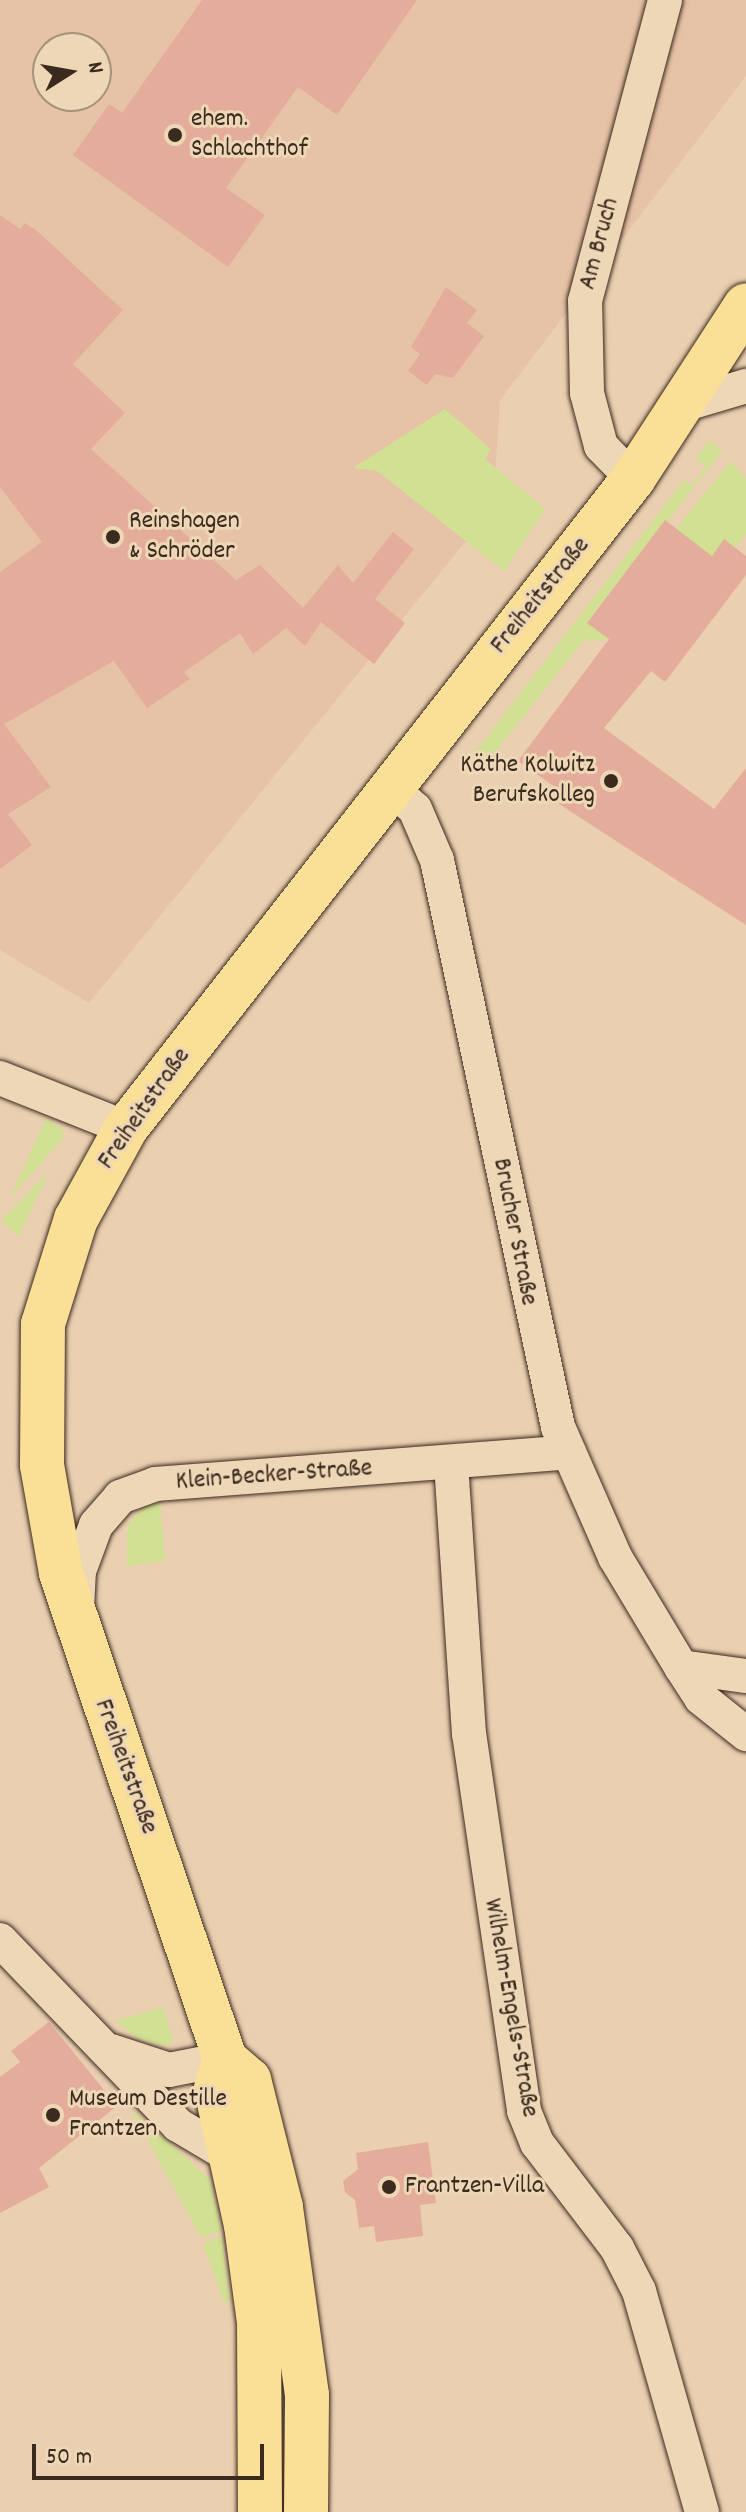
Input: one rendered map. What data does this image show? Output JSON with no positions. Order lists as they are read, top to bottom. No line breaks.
{"streets":{"main road":["Freiheitstraße"],"street":["Am Bruch","Brucher Straße","Klein-Becker-Straße","Wilhelm-Engels-Straße"]},"crossings":[["Am Bruch","Freiheitstraße"],["Freiheitstraße","Brucher Straße"],["Freiheitstraße","Klein-Becker-Straße"],["Brucher Straße","Klein-Becker-Straße"],["Klein-Becker-Straße","Wilhelm-Engels-Straße"]],"places":["ehem. Schlachthof","Reinshagen & Schröder","Käthe Kolwitz Berufskolleg","Museum Destille Frantzen","Frantzen-Villa"],"scale_bar":"50 m","north":"right"}
